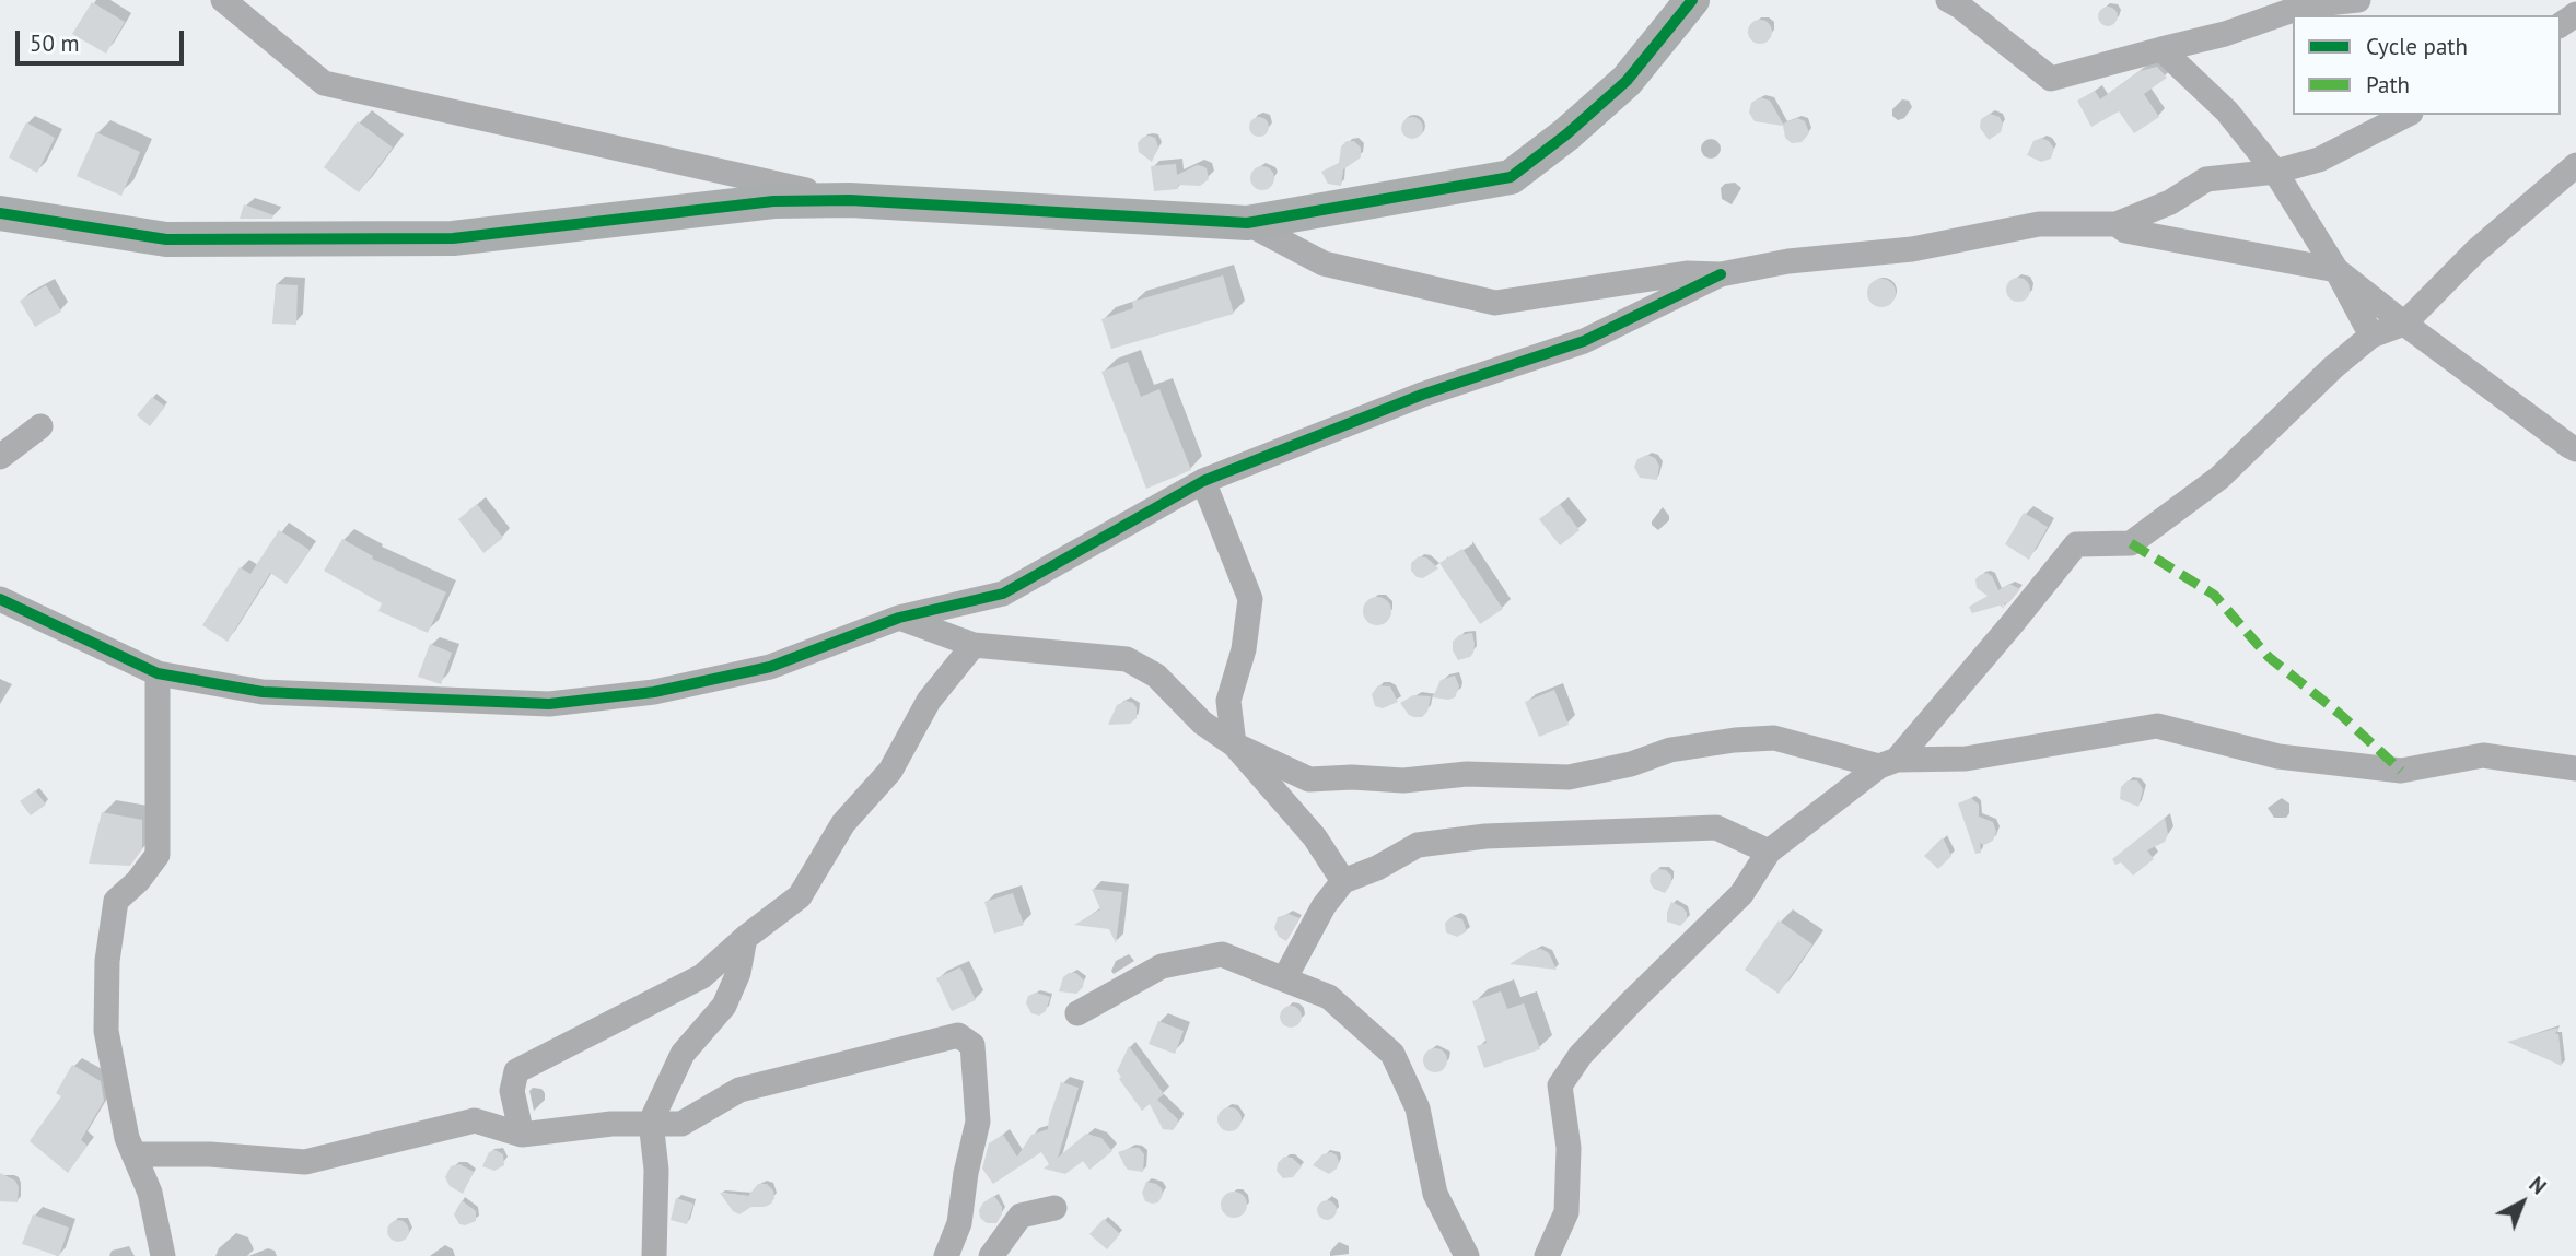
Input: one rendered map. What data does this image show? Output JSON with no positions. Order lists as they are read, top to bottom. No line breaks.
{"legend":["Cycle path","Path"],"scale_bar":"50 m","north":"top right"}
